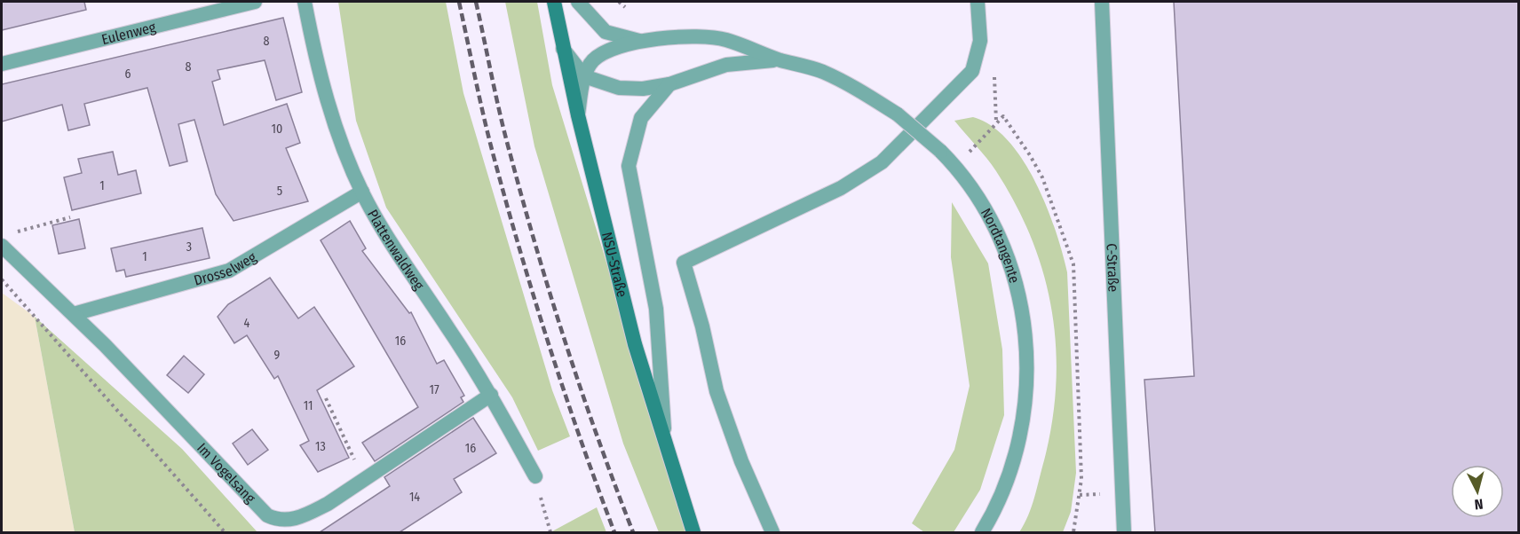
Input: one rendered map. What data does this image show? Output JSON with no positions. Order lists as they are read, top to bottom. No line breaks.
{"streets":{"main road":["NSU-Straße"],"street":["Eulenweg","Nordtangente","Plattenwaldweg","Drosselweg","C-Straße","Im Vogelsang"]},"crossings":[["Plattenwaldweg","Drosselweg"],["Plattenwaldweg","Im Vogelsang"],["Drosselweg","Im Vogelsang"]],"house_numbers":["8","8","6","10","1","5","3","1","4","16","9","17","11","13","16","14"],"north":"bottom"}
